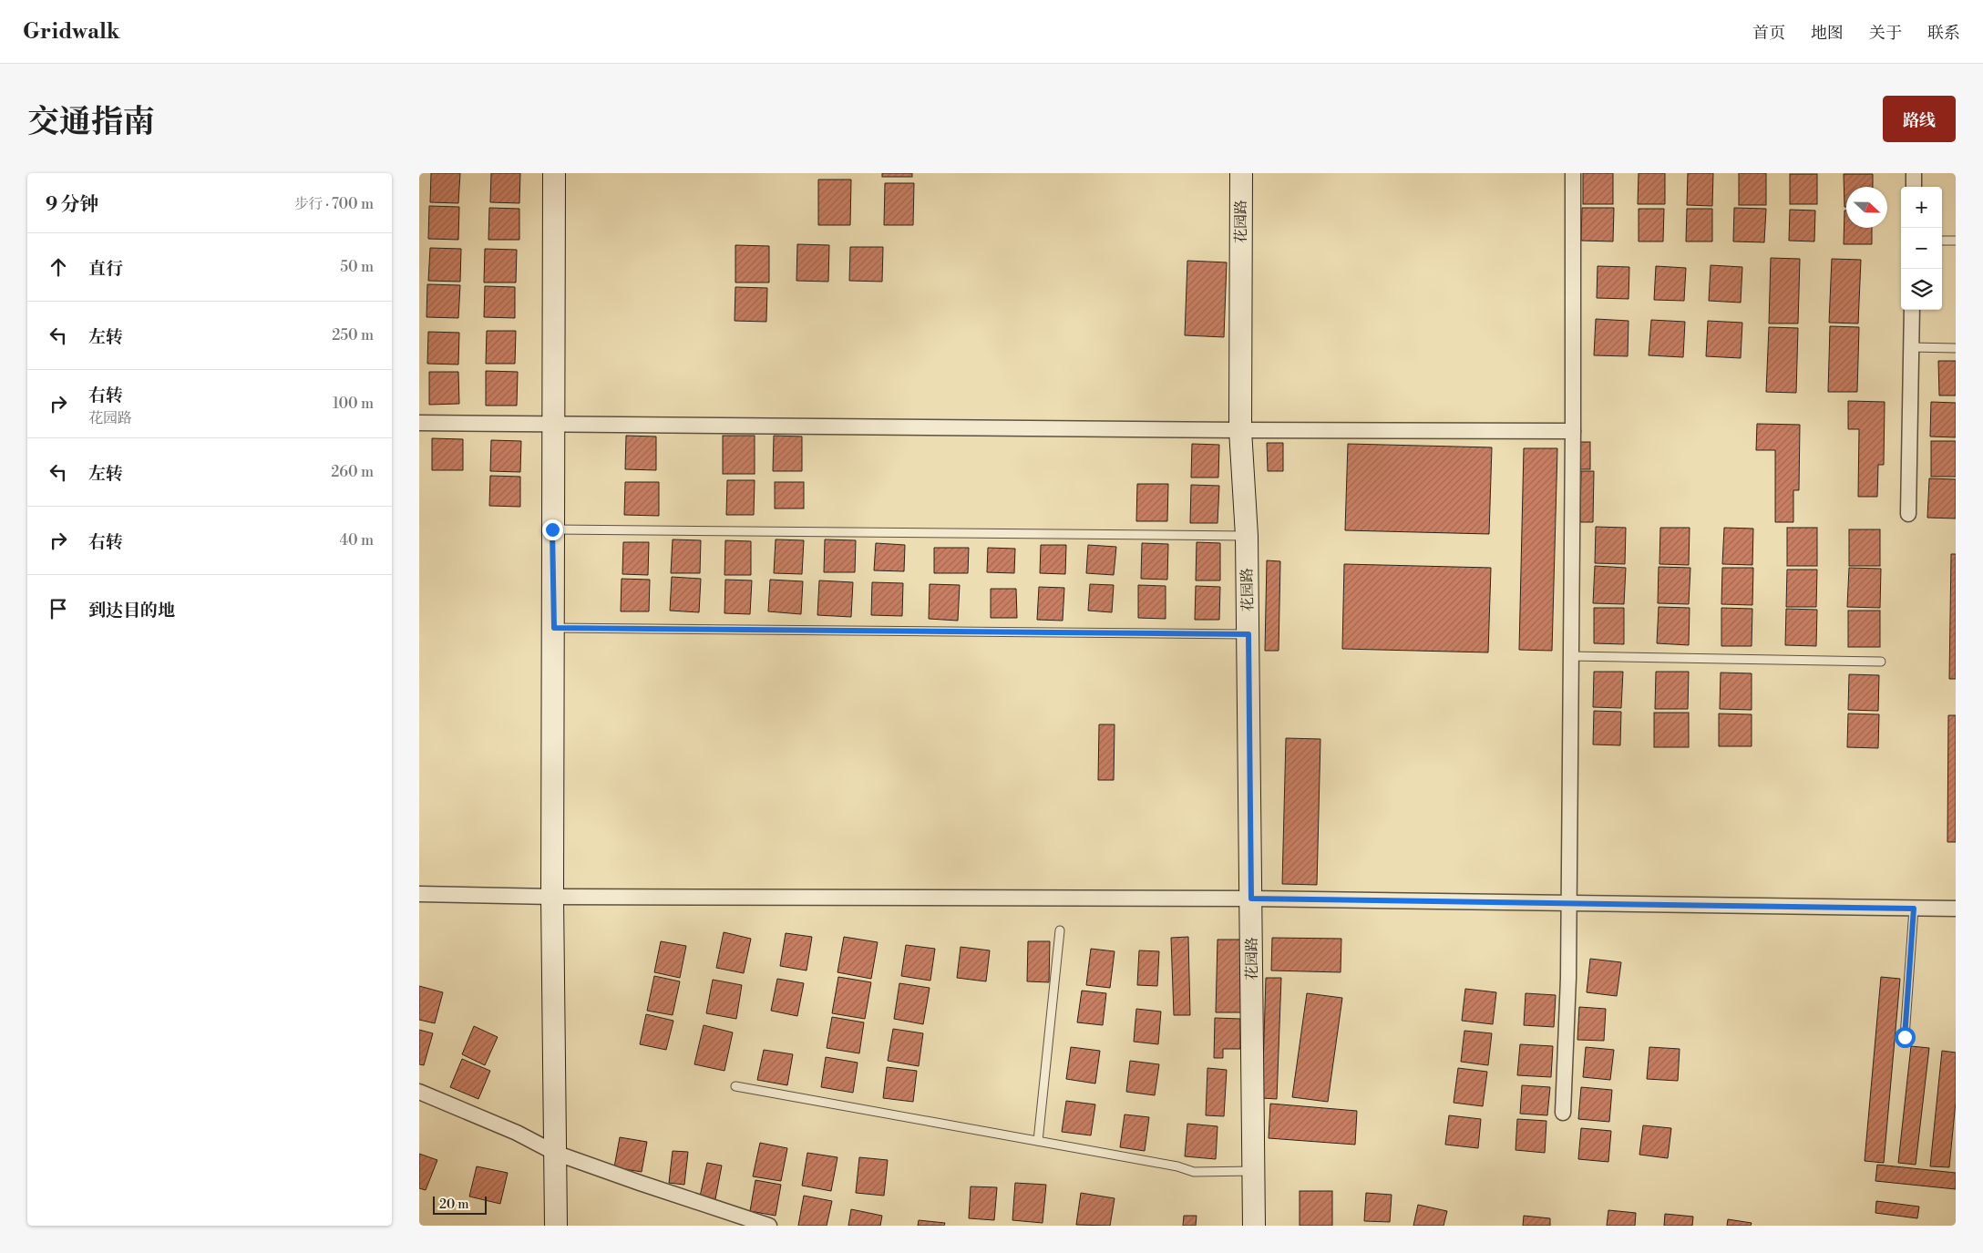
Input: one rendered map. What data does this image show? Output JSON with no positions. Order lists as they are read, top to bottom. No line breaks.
{"streets":{"street":["花园路"]},"scale_bar":"20 m","north":"right","page":{"header":"Gridwalk","nav":["首页","地图","关于","联系"],"title":"交通指南","buttons":"路线","heading":["9 分钟","步行 · 700 m"],"map_buttons":["+","−"],"list":[["直行","50 m"],["左转","250 m"],["右转","花园路","100 m"],["左转","260 m"],["右转","40 m"],"到达目的地"],"scale":"20 m"}}
